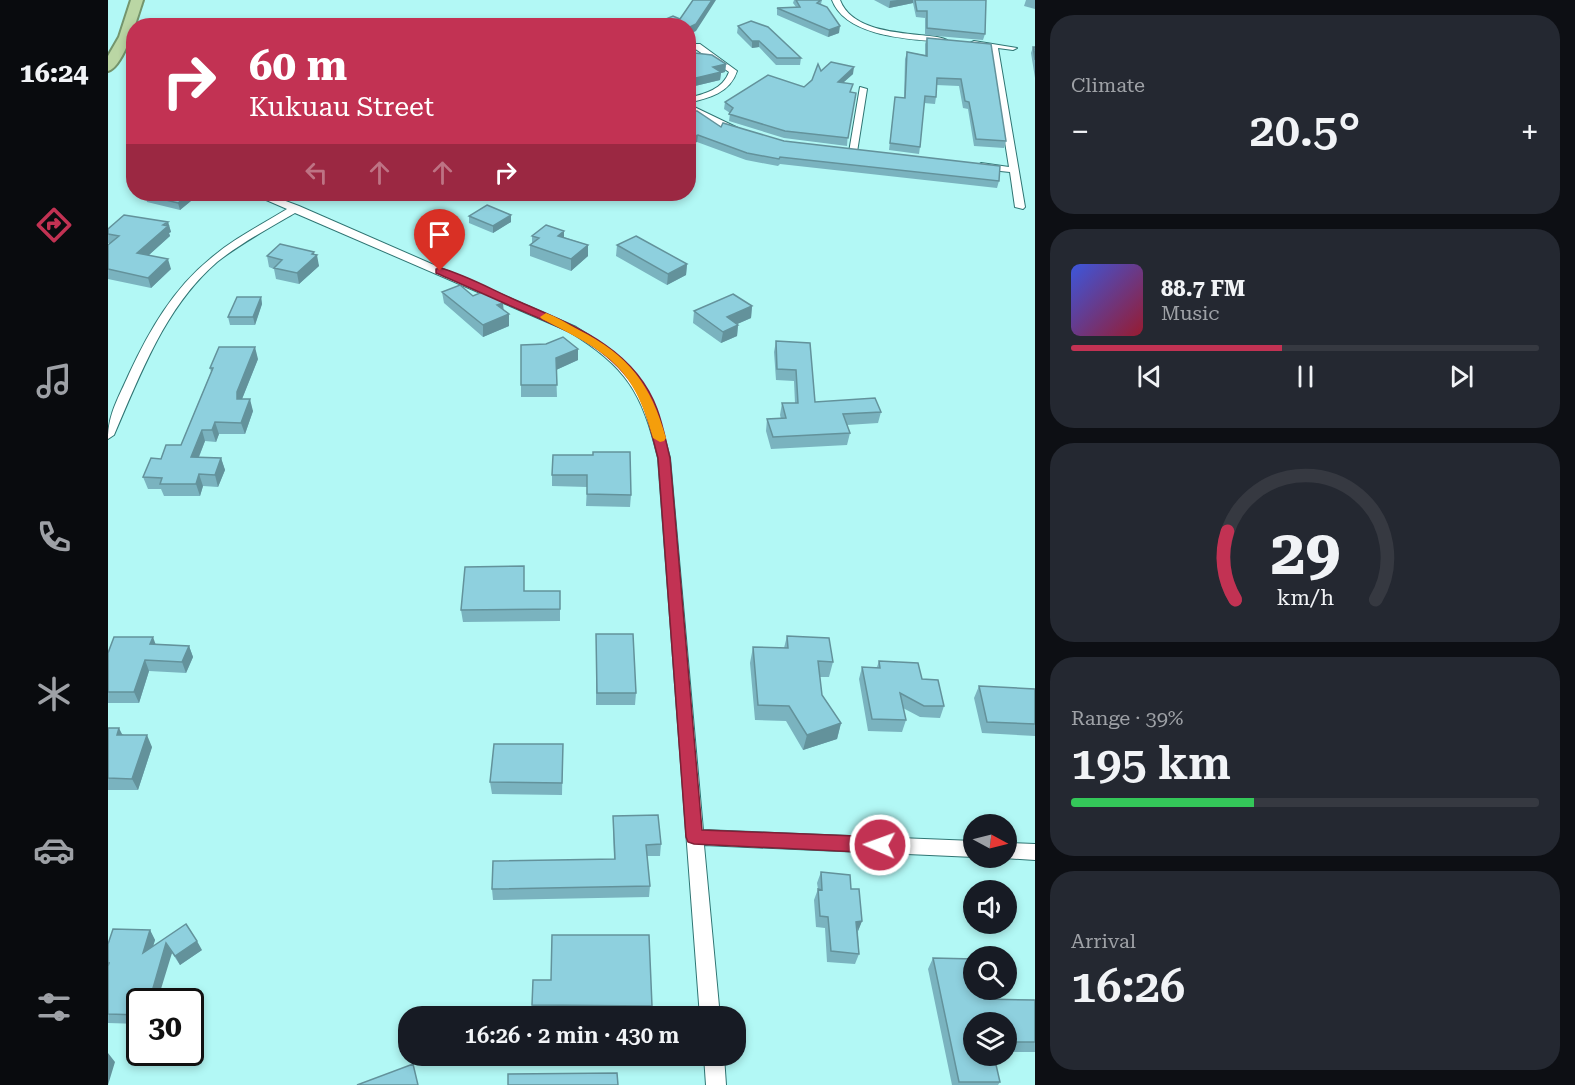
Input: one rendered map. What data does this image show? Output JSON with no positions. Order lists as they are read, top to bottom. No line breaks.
{"north":"right","page":{"tabs":"16:24","tile":["Climate",["Range · 39%","195 km"],["Arrival","16:26"]],"turn":["60 m","Kukuau Street"],"heat":["−","20.5°","+"],"song":["88.7 FM","Music"],"limit":"30","trip":"16:26 · 2 min · 430 m","gauge":["29","km/h"]}}
